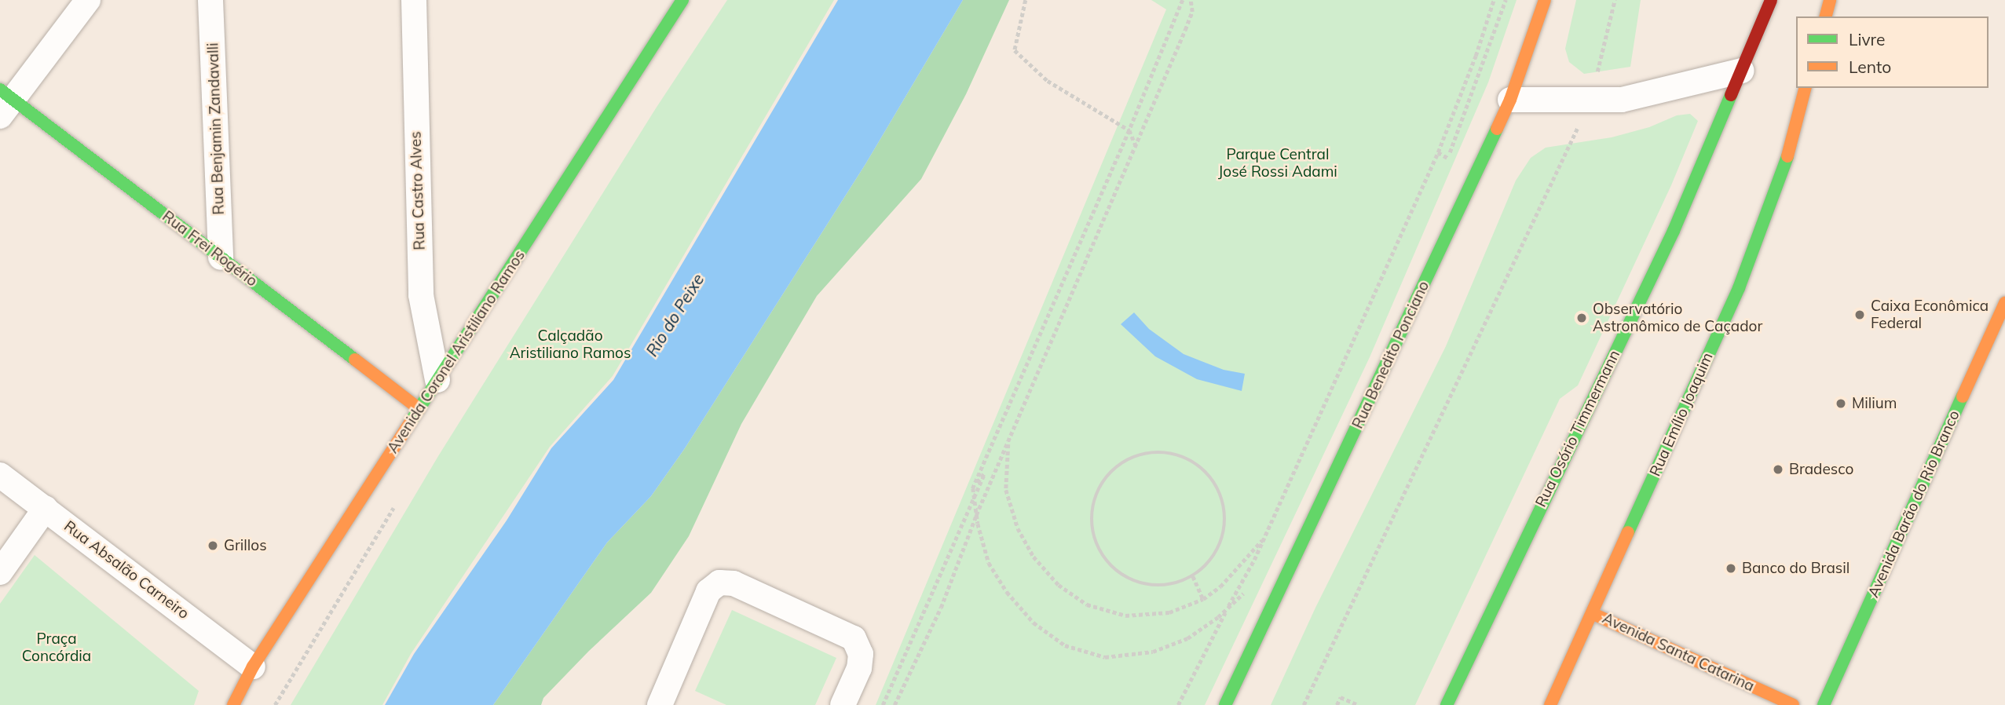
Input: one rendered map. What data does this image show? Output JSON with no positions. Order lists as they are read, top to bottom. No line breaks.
{"streets":{"street":["Rua Benjamin Zandavalli","Rua Castro Alves","Rua Frei Rogério","Avenida Coronel Aristiliano Ramos","Rua Benedito Ponciano","Rua Emílio Joaquim","Rua Osório Timmermann","Avenida Barão do Rio Branco","Rua Absalão Carneiro","Avenida Santa Catarina"]},"crossings":[["Rua Benjamin Zandavalli","Rua Frei Rogério"],["Rua Castro Alves","Avenida Coronel Aristiliano Ramos"],["Rua Frei Rogério","Avenida Coronel Aristiliano Ramos"],["Avenida Coronel Aristiliano Ramos","Rua Absalão Carneiro"],["Rua Emílio Joaquim","Avenida Santa Catarina"]],"water":["Rio do Peixe"],"parks":["Parque Central José Rossi Adami","Calçadão Aristiliano Ramos","Praça Concórdia"],"places":["Caixa Econômica Federal","Observatório Astronômico de Caçador","Milium","Bradesco","Grillos","Banco do Brasil"],"legend":["Livre","Lento"]}
